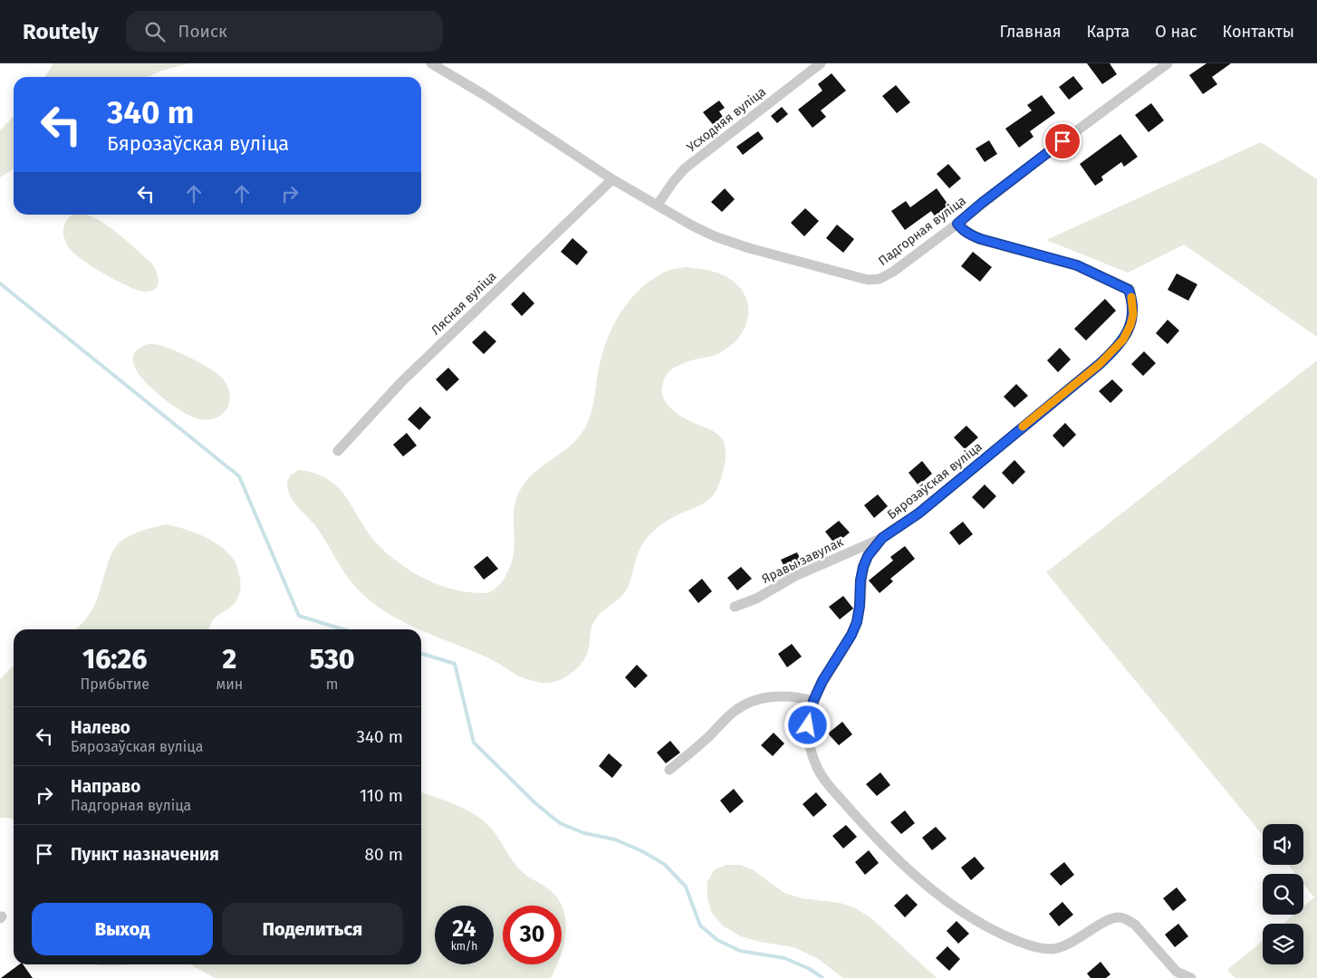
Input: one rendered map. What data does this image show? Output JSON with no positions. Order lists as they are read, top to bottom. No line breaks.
{"streets":{"street":["Усходняя вуліца","Падгорная вуліца","Лясная вуліца","Бярозаўская вуліца","Яравы завулак"]},"crossings":[["Усходняя вуліца","Падгорная вуліца"],["Падгорная вуліца","Лясная вуліца"],["Падгорная вуліца","Бярозаўская вуліца"],["Бярозаўская вуліца","Яравы завулак"]],"page":{"header":"Routely","search":"Поиск","nav":["Главная","Карта","О нас","Контакты"],"turn":["340 m","Бярозаўская вуліца"],"eta":["16:26","Прибытие","2","мин","530","m"],"list":[{"name":"Налево","note":"Бярозаўская вуліца","value":"340 m"},{"name":"Направо","note":"Падгорная вуліца","value":"110 m"},{"name":"Пункт назначения","value":"80 m"}],"buttons":["Выход","Поделиться"],"speed":"24 km/h","limit":"30"}}
